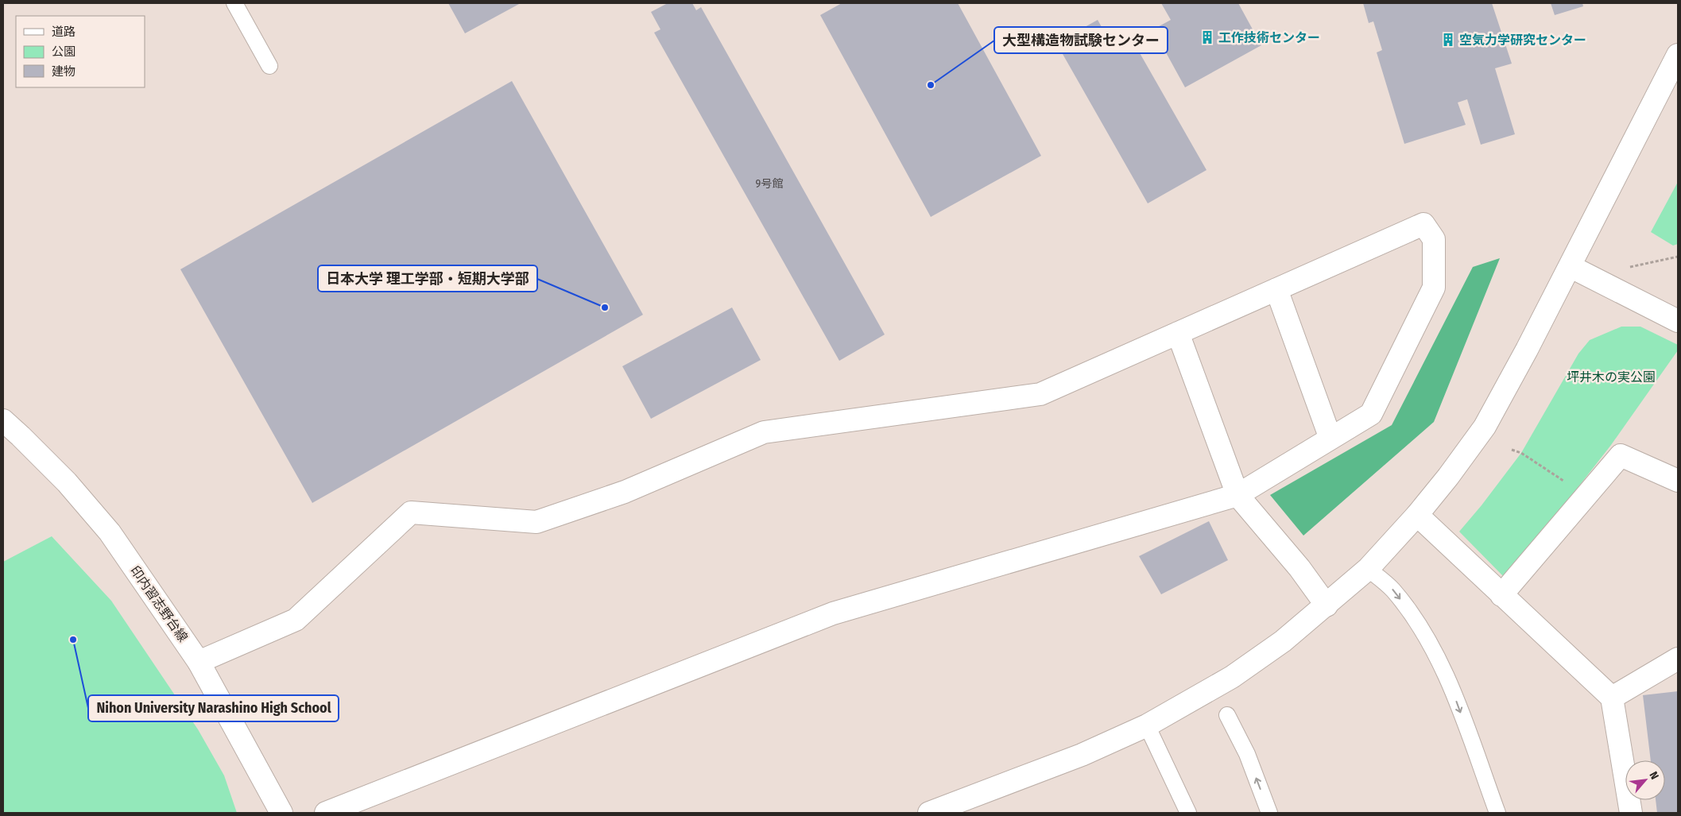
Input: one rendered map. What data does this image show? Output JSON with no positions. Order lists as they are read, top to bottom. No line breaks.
{"streets":{"street":["印内習志野台線"]},"parks":["坪井木の実公園"],"places":{"building":["工作技術センター","空気力学研究センター"],"other":["大型構造物試験センター","日本大学 理工学部・短期大学部","Nihon University Narashino High School"]},"house_numbers":["9号館"],"legend":["道路","公園","建物"],"north":"top right"}
